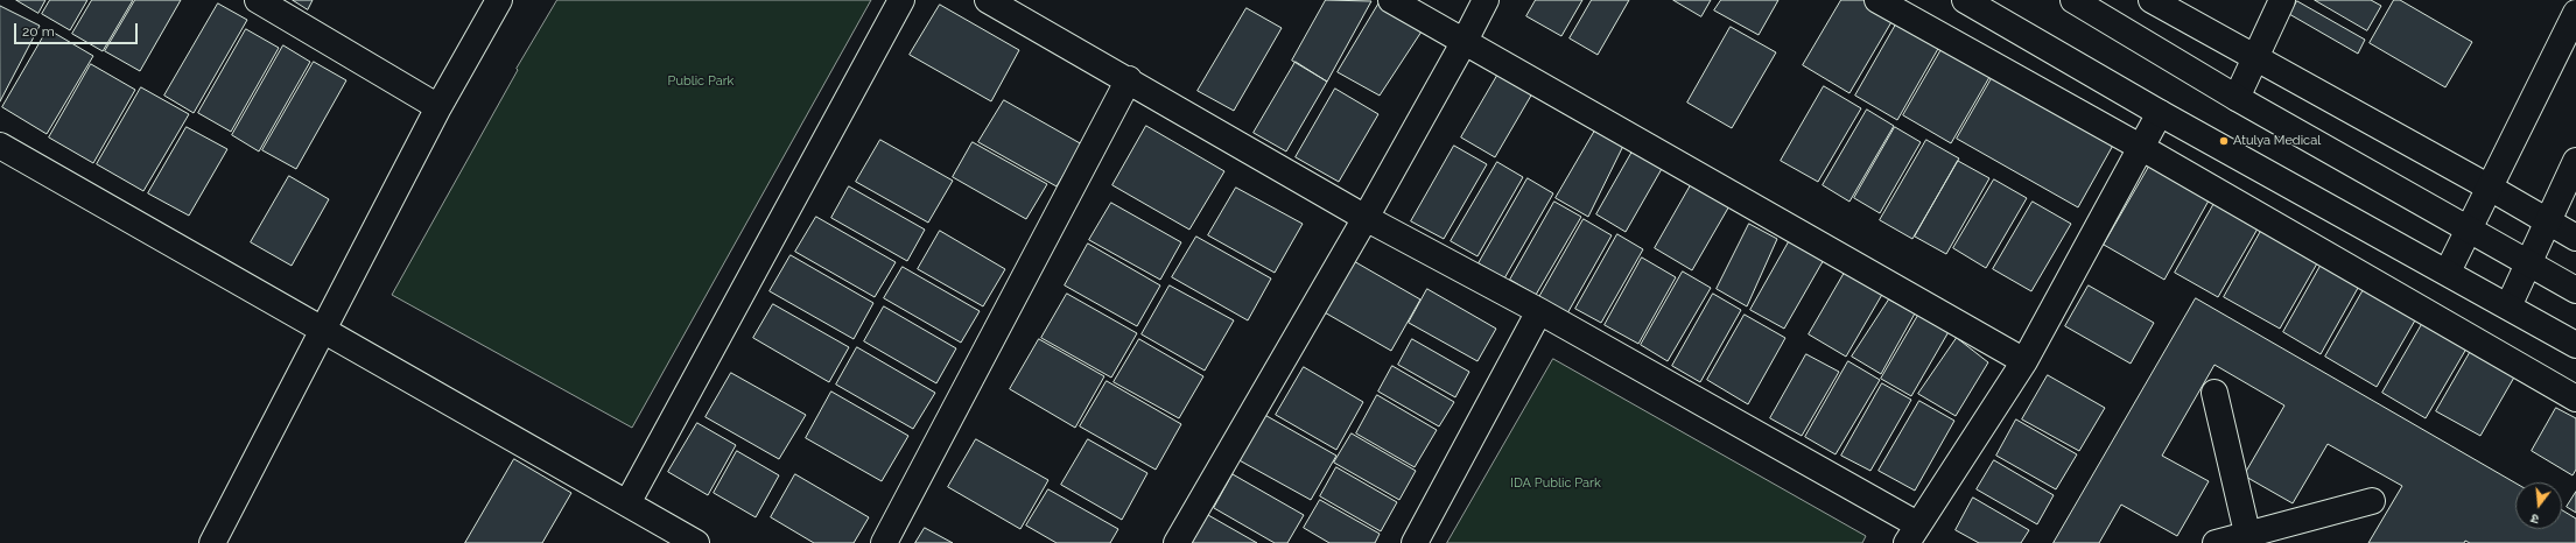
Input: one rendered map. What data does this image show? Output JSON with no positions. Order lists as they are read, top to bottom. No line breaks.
{"parks":["Public Park","IDA Public Park"],"places":["Atulya Medical"],"scale_bar":"20 m","north":"bottom"}
